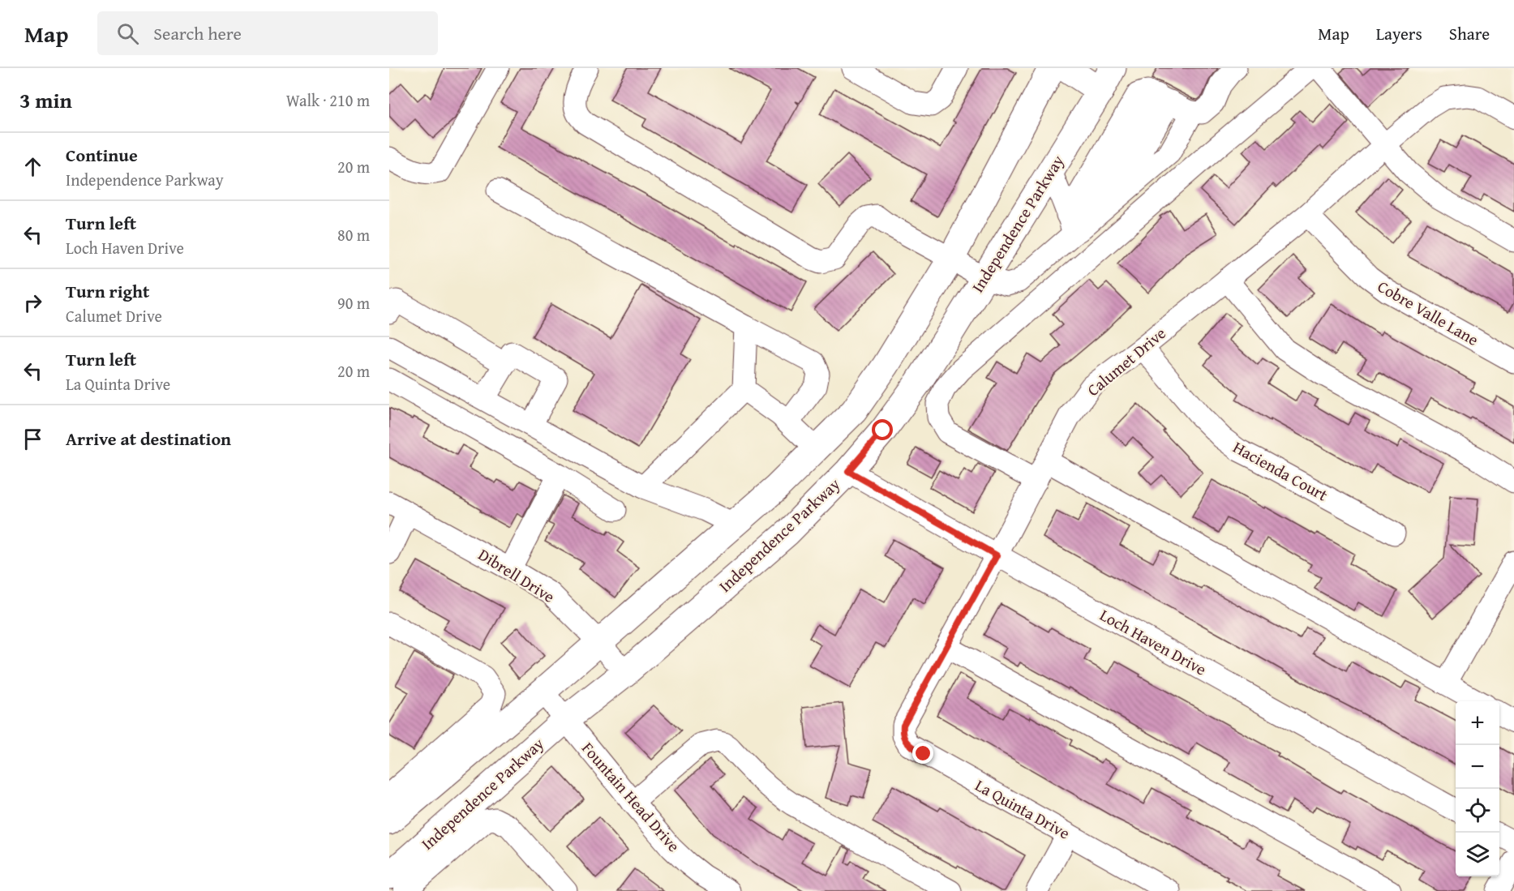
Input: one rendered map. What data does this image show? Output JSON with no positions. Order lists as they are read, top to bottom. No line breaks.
{"streets":{"main road":["Independence Parkway"],"street":["Cobre Valle Lane","Calumet Drive","Hacienda Court","Dibrell Drive","Loch Haven Drive","Fountain Head Drive","La Quinta Drive"]},"crossings":[["Independence Parkway","Dibrell Drive"],["Independence Parkway","Loch Haven Drive"],["Independence Parkway","Fountain Head Drive"],["Cobre Valle Lane","Calumet Drive"],["Calumet Drive","Hacienda Court"],["Calumet Drive","Loch Haven Drive"],["Calumet Drive","La Quinta Drive"]],"page":{"header":"Map","search":"Search here","nav":["Map","Layers","Share"],"heading":["3 min","Walk · 210 m"],"list":[["Continue","Independence Parkway","20 m"],["Turn left","Loch Haven Drive","80 m"],["Turn right","Calumet Drive","90 m"],["Turn left","La Quinta Drive","20 m"],"Arrive at destination"],"map_buttons":["+","−"]}}
